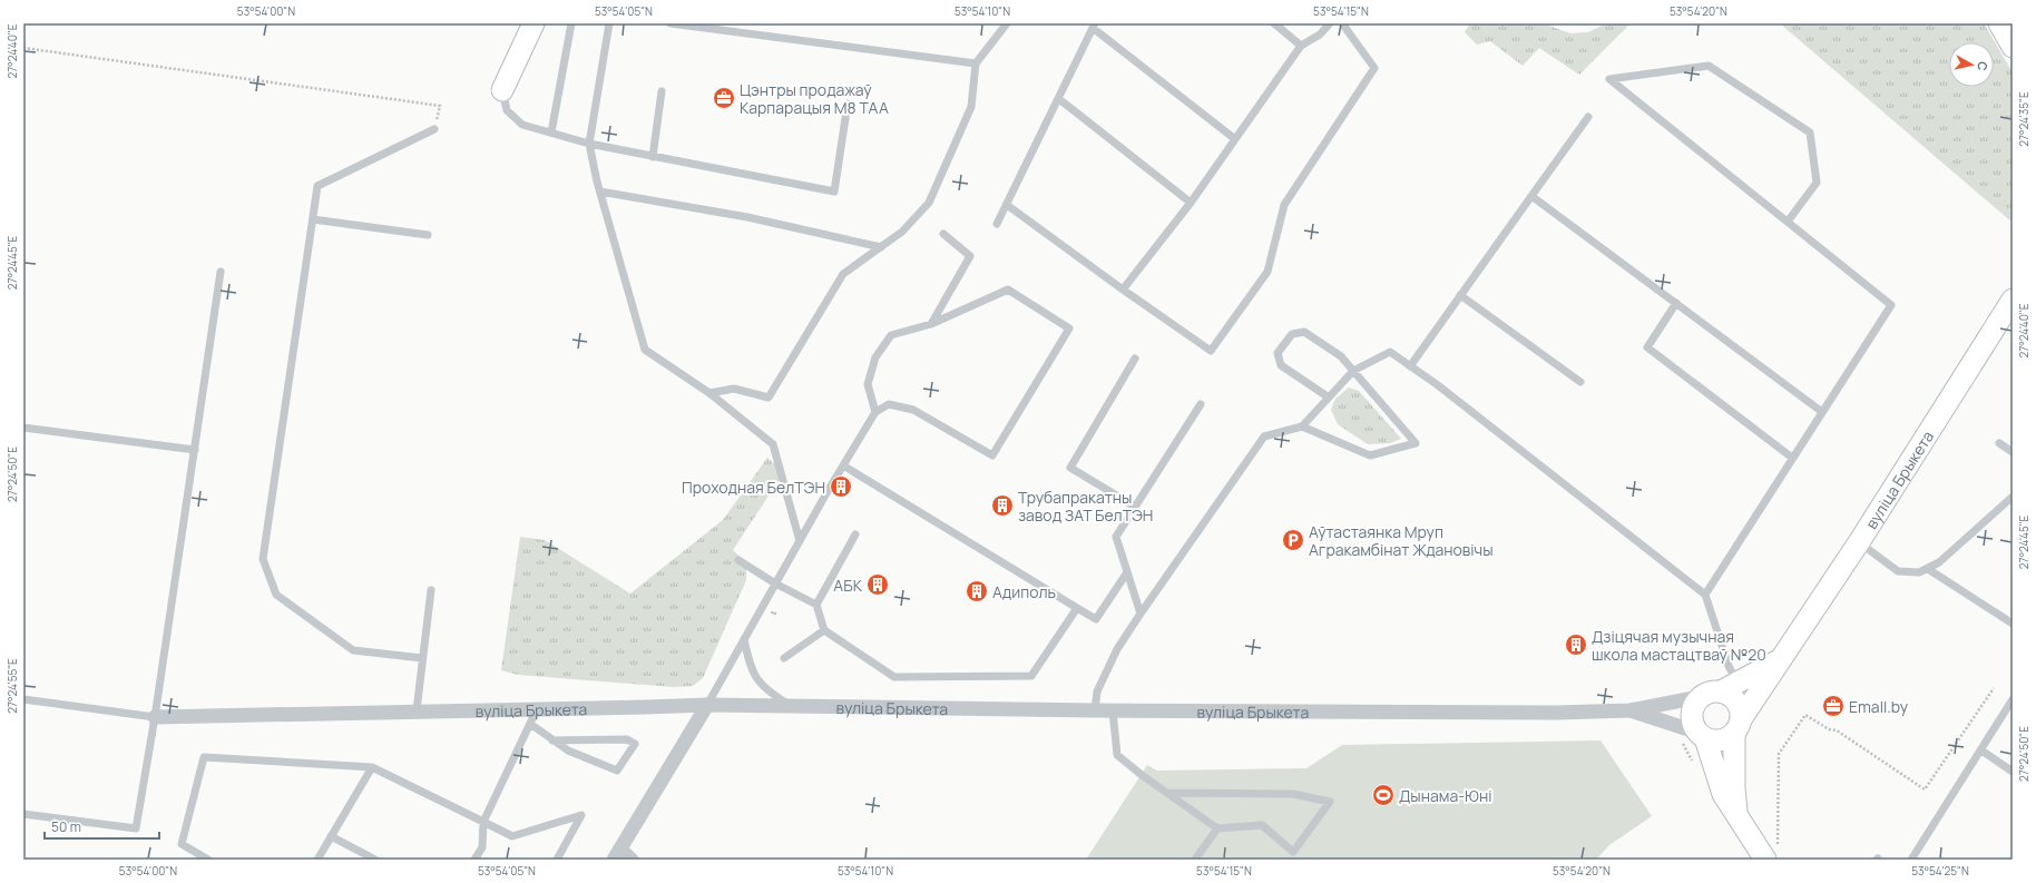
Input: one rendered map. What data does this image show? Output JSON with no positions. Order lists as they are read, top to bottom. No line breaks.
{"streets":{"street":["вуліца Брыкета"]},"places":{"office":["Цэнтры продажаў Карпарацыя М8 ТАА","Emall.by"],"building":["Проходная БелТЭН","Трубапракатны завод ЗАТ БелТЭН","АБК","Адиполь","Дзіцячая музычная школа мастацтваў №20"],"parking":["Аўтастаянка Мруп Агракамбінат Ждановічы"],"sports":["Дынама-Юні"]},"scale_bar":"50 m","north":"right","coordinates":["53°54'00\"N","53°54'05\"N","53°54'10\"N","53°54'15\"N","53°54'20\"N","27°24'40\"E","27°24'35\"E","27°24'45\"E","27°24'50\"E","27°24'55\"E","53°54'25\"N"]}
